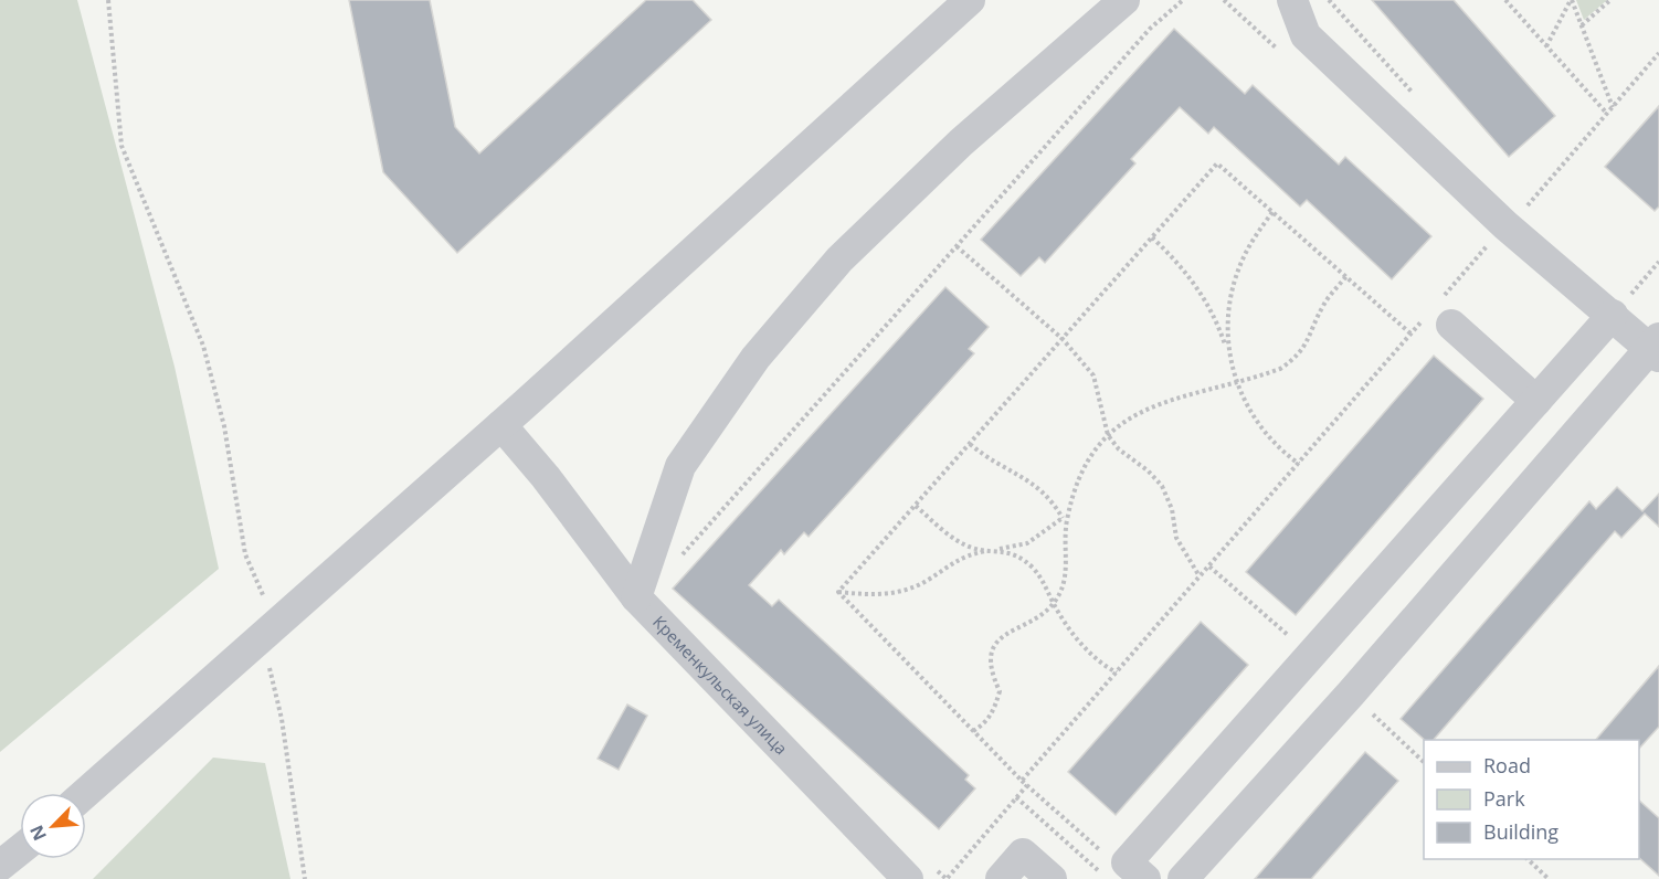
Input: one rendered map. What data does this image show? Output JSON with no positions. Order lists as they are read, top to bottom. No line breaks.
{"streets":{"street":["Кременкульская улица"]},"legend":["Road","Park","Building"],"north":"bottom left"}
